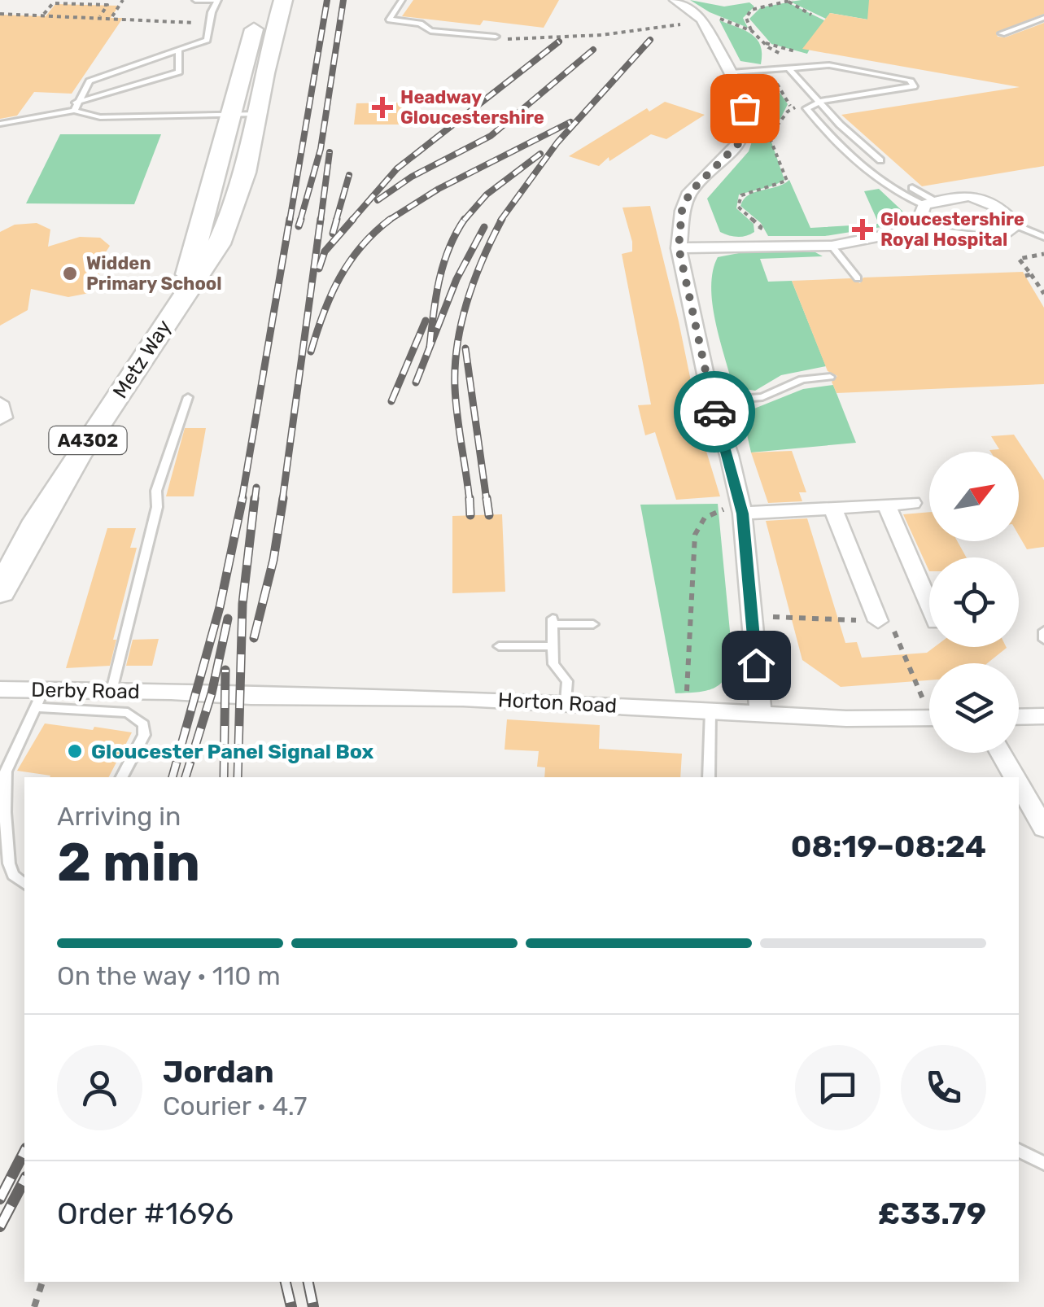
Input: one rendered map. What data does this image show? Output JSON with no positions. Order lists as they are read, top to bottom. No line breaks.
{"streets":{"main road":["Metz Way","A4302"],"street":["Derby Road","Horton Road"]},"crossings":[["Derby Road","Horton Road"]],"places":{"health":["Headway Gloucestershire","Gloucestershire Royal Hospital"],"other":["Widden Primary School","Gloucester Panel Signal Box"]},"north":"top right","page":{"heading":["2 min","Arriving in","08:19–08:24"],"panel":["Jordan","Courier · 4.7","Order #1696","£33.79"],"bar":"On the way · 110 m"}}
